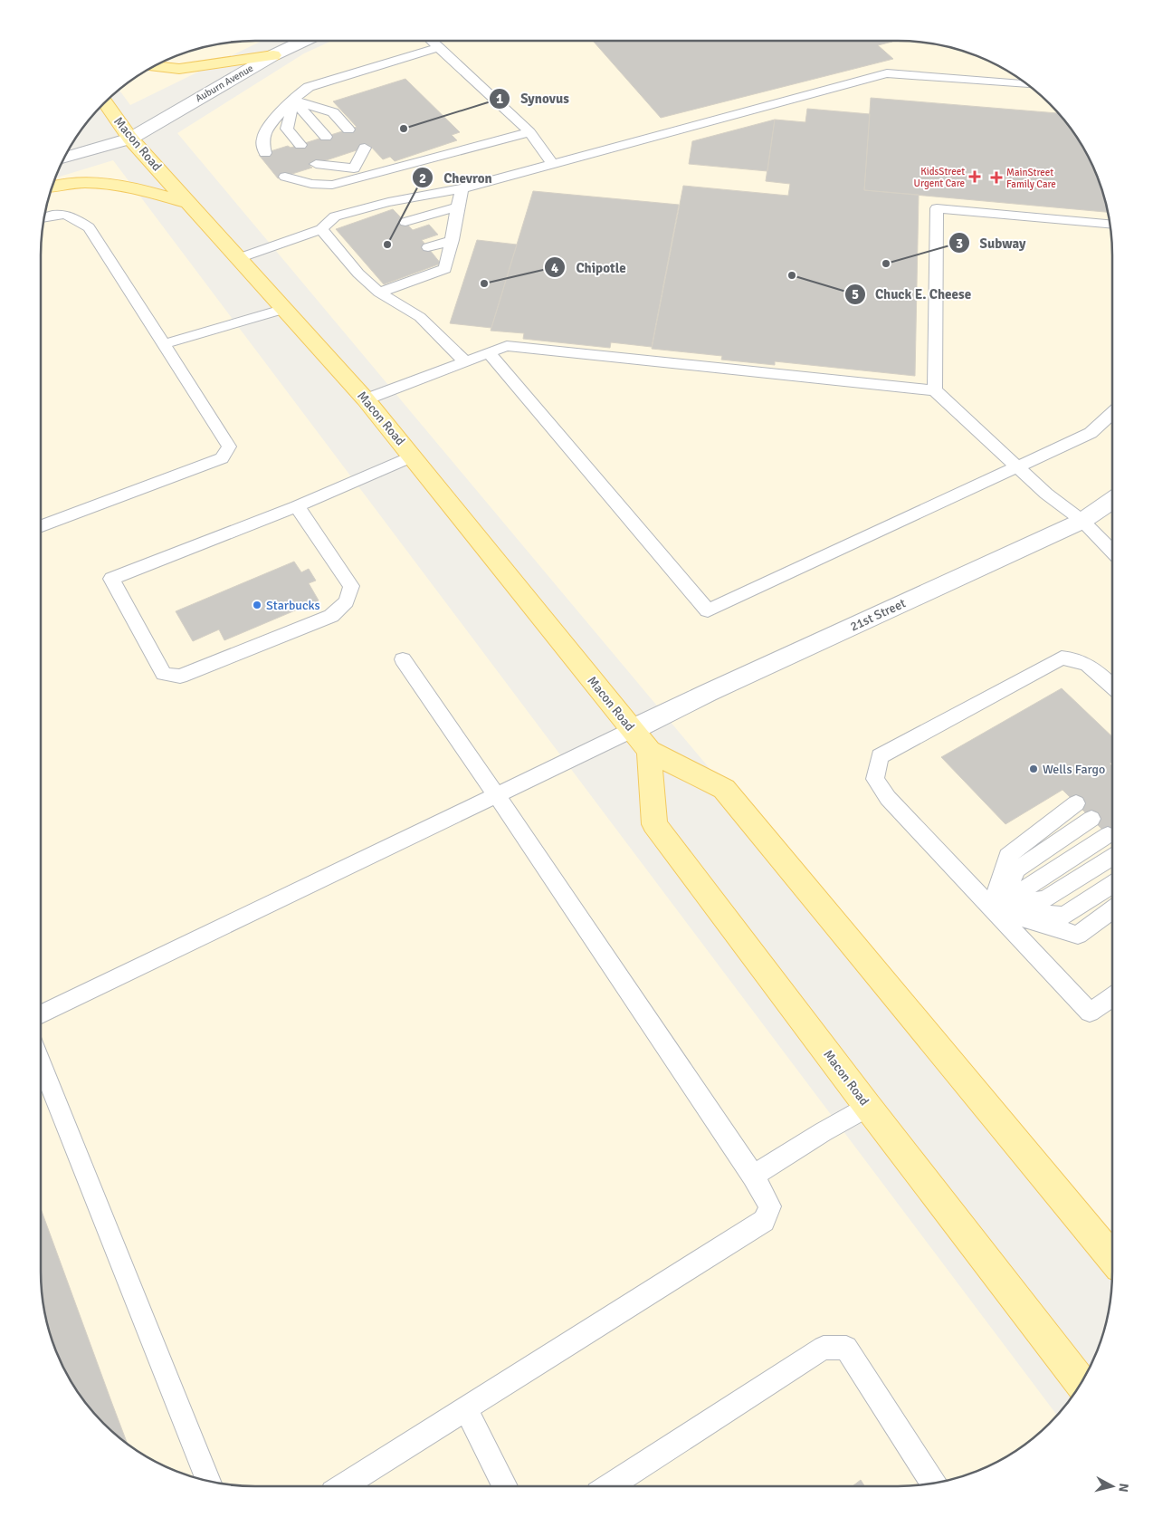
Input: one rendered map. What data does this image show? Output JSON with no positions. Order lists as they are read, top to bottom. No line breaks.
{"streets":{"main road":["Macon Road"],"street":["Auburn Avenue","21st Street"]},"crossings":[["Auburn Avenue","Macon Road"],["Macon Road","21st Street"]],"places":{"other":["Synovus","Chevron","Subway","Chuck E. Cheese","Chipotle","Starbucks","Wells Fargo"],"health":["KidsStreet Urgent Care","MainStreet Family Care"]},"north":"right"}
